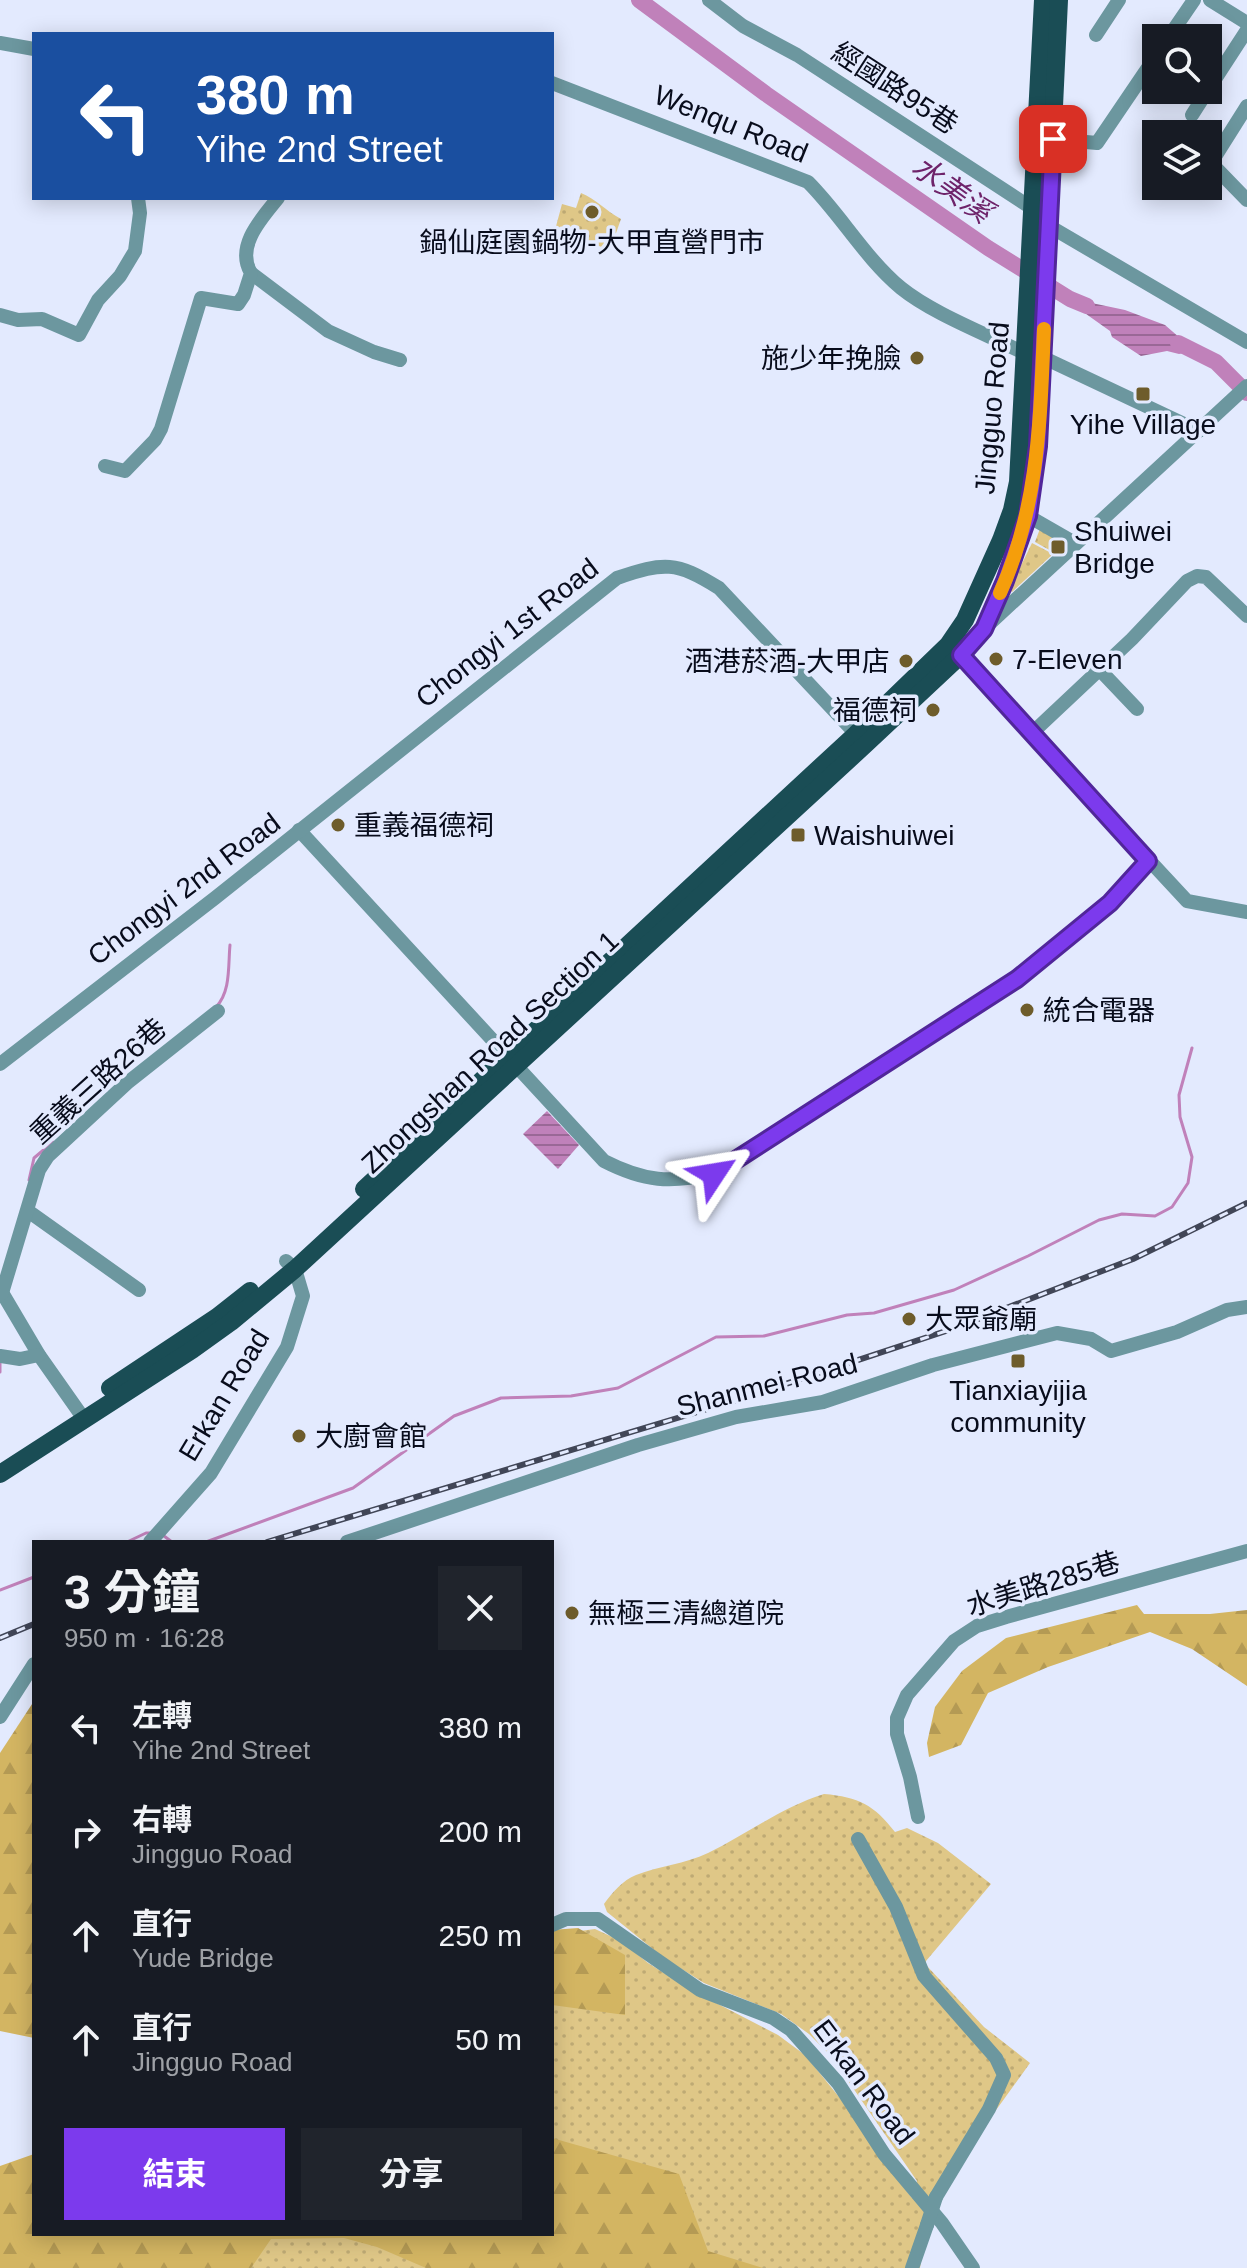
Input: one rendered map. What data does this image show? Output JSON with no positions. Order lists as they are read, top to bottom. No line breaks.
{"streets":{"main road":["Jingguo Road","Zhongshan Road Section 1"],"street":["經國路95巷","Wenqu Road","Chongyi 1st Road","Chongyi 2nd Road","重義三路26巷","Shanmei Road","Erkan Road","水美路285巷"]},"crossings":[["Wenqu Road","Jingguo Road"],["Wenqu Road","Zhongshan Road Section 1"],["Jingguo Road","Zhongshan Road Section 1"],["Chongyi 1st Road","Chongyi 2nd Road"],["Chongyi 1st Road","Zhongshan Road Section 1"],["Chongyi 2nd Road","Zhongshan Road Section 1"],["Zhongshan Road Section 1","Erkan Road"]],"water":["水美溪"],"places":{"other":["鍋仙庭園鍋物-大甲直營門市","施少年挽臉","7-Eleven","酒港菸酒-大甲店","福德祠","重義福德祠","統合電器","大眾爺廟","大廚會館","無極三清總道院"],"transit":["Yihe Village","Shuiwei Bridge","Waishuiwei","Tianxiayijia community"]},"page":{"turn":["380 m","Yihe 2nd Street"],"heading":["3 分鐘","950 m · 16:28"],"list":[{"name":"左轉","note":"Yihe 2nd Street","value":"380 m"},{"name":"右轉","note":"Jingguo Road","value":"200 m"},{"name":"直行","note":"Yude Bridge","value":"250 m"},{"name":"直行","note":"Jingguo Road","value":"50 m"}],"buttons":["結束","分享"]}}
